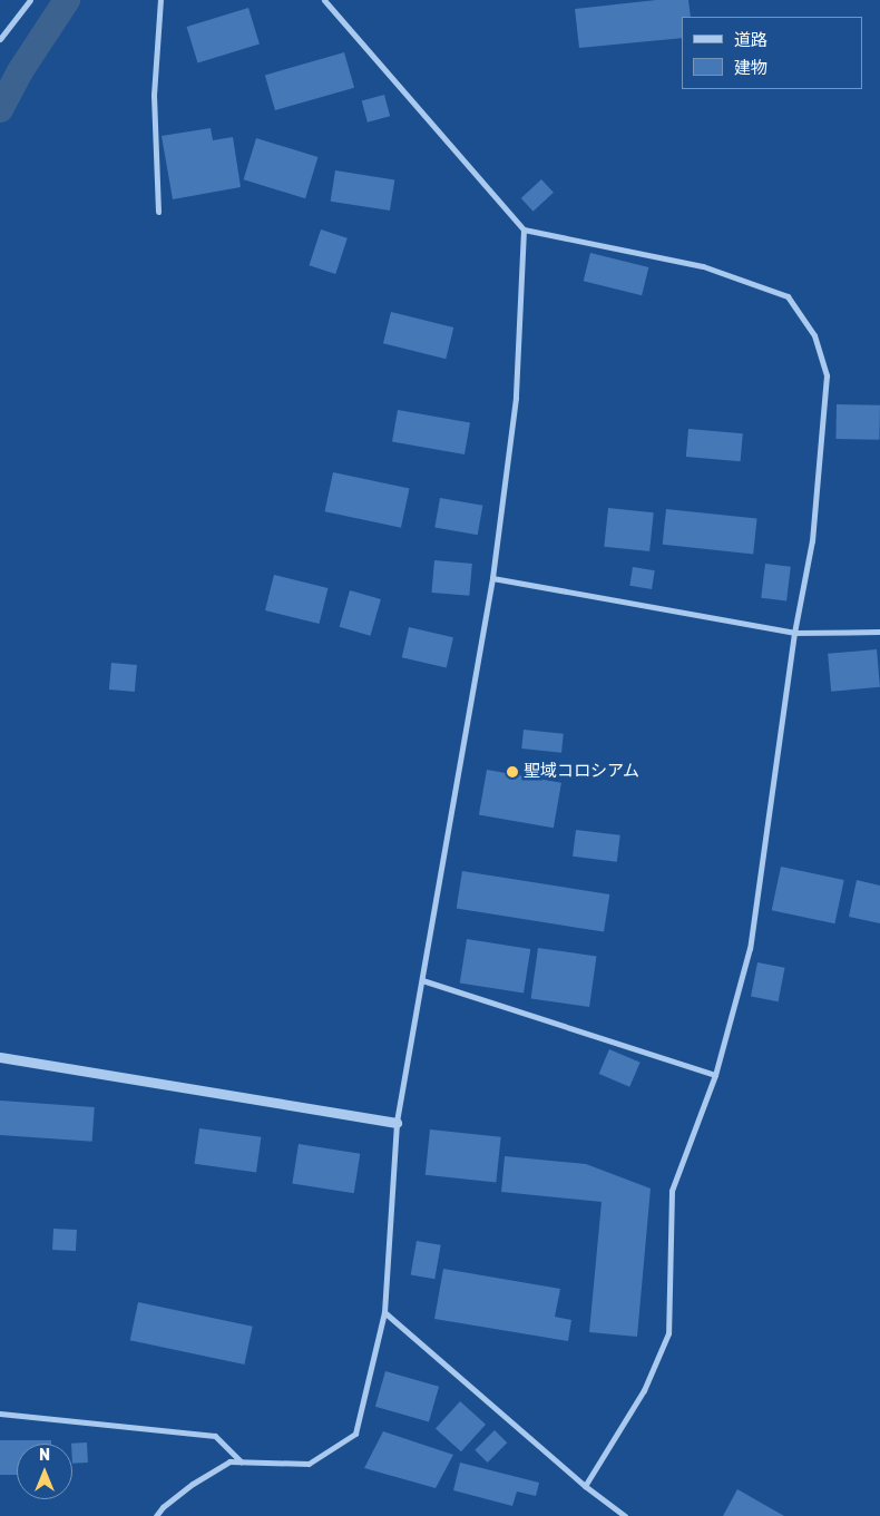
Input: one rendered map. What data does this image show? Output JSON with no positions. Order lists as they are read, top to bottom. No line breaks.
{"places":["聖域コロシアム"],"legend":["道路","建物"],"north":"top"}
